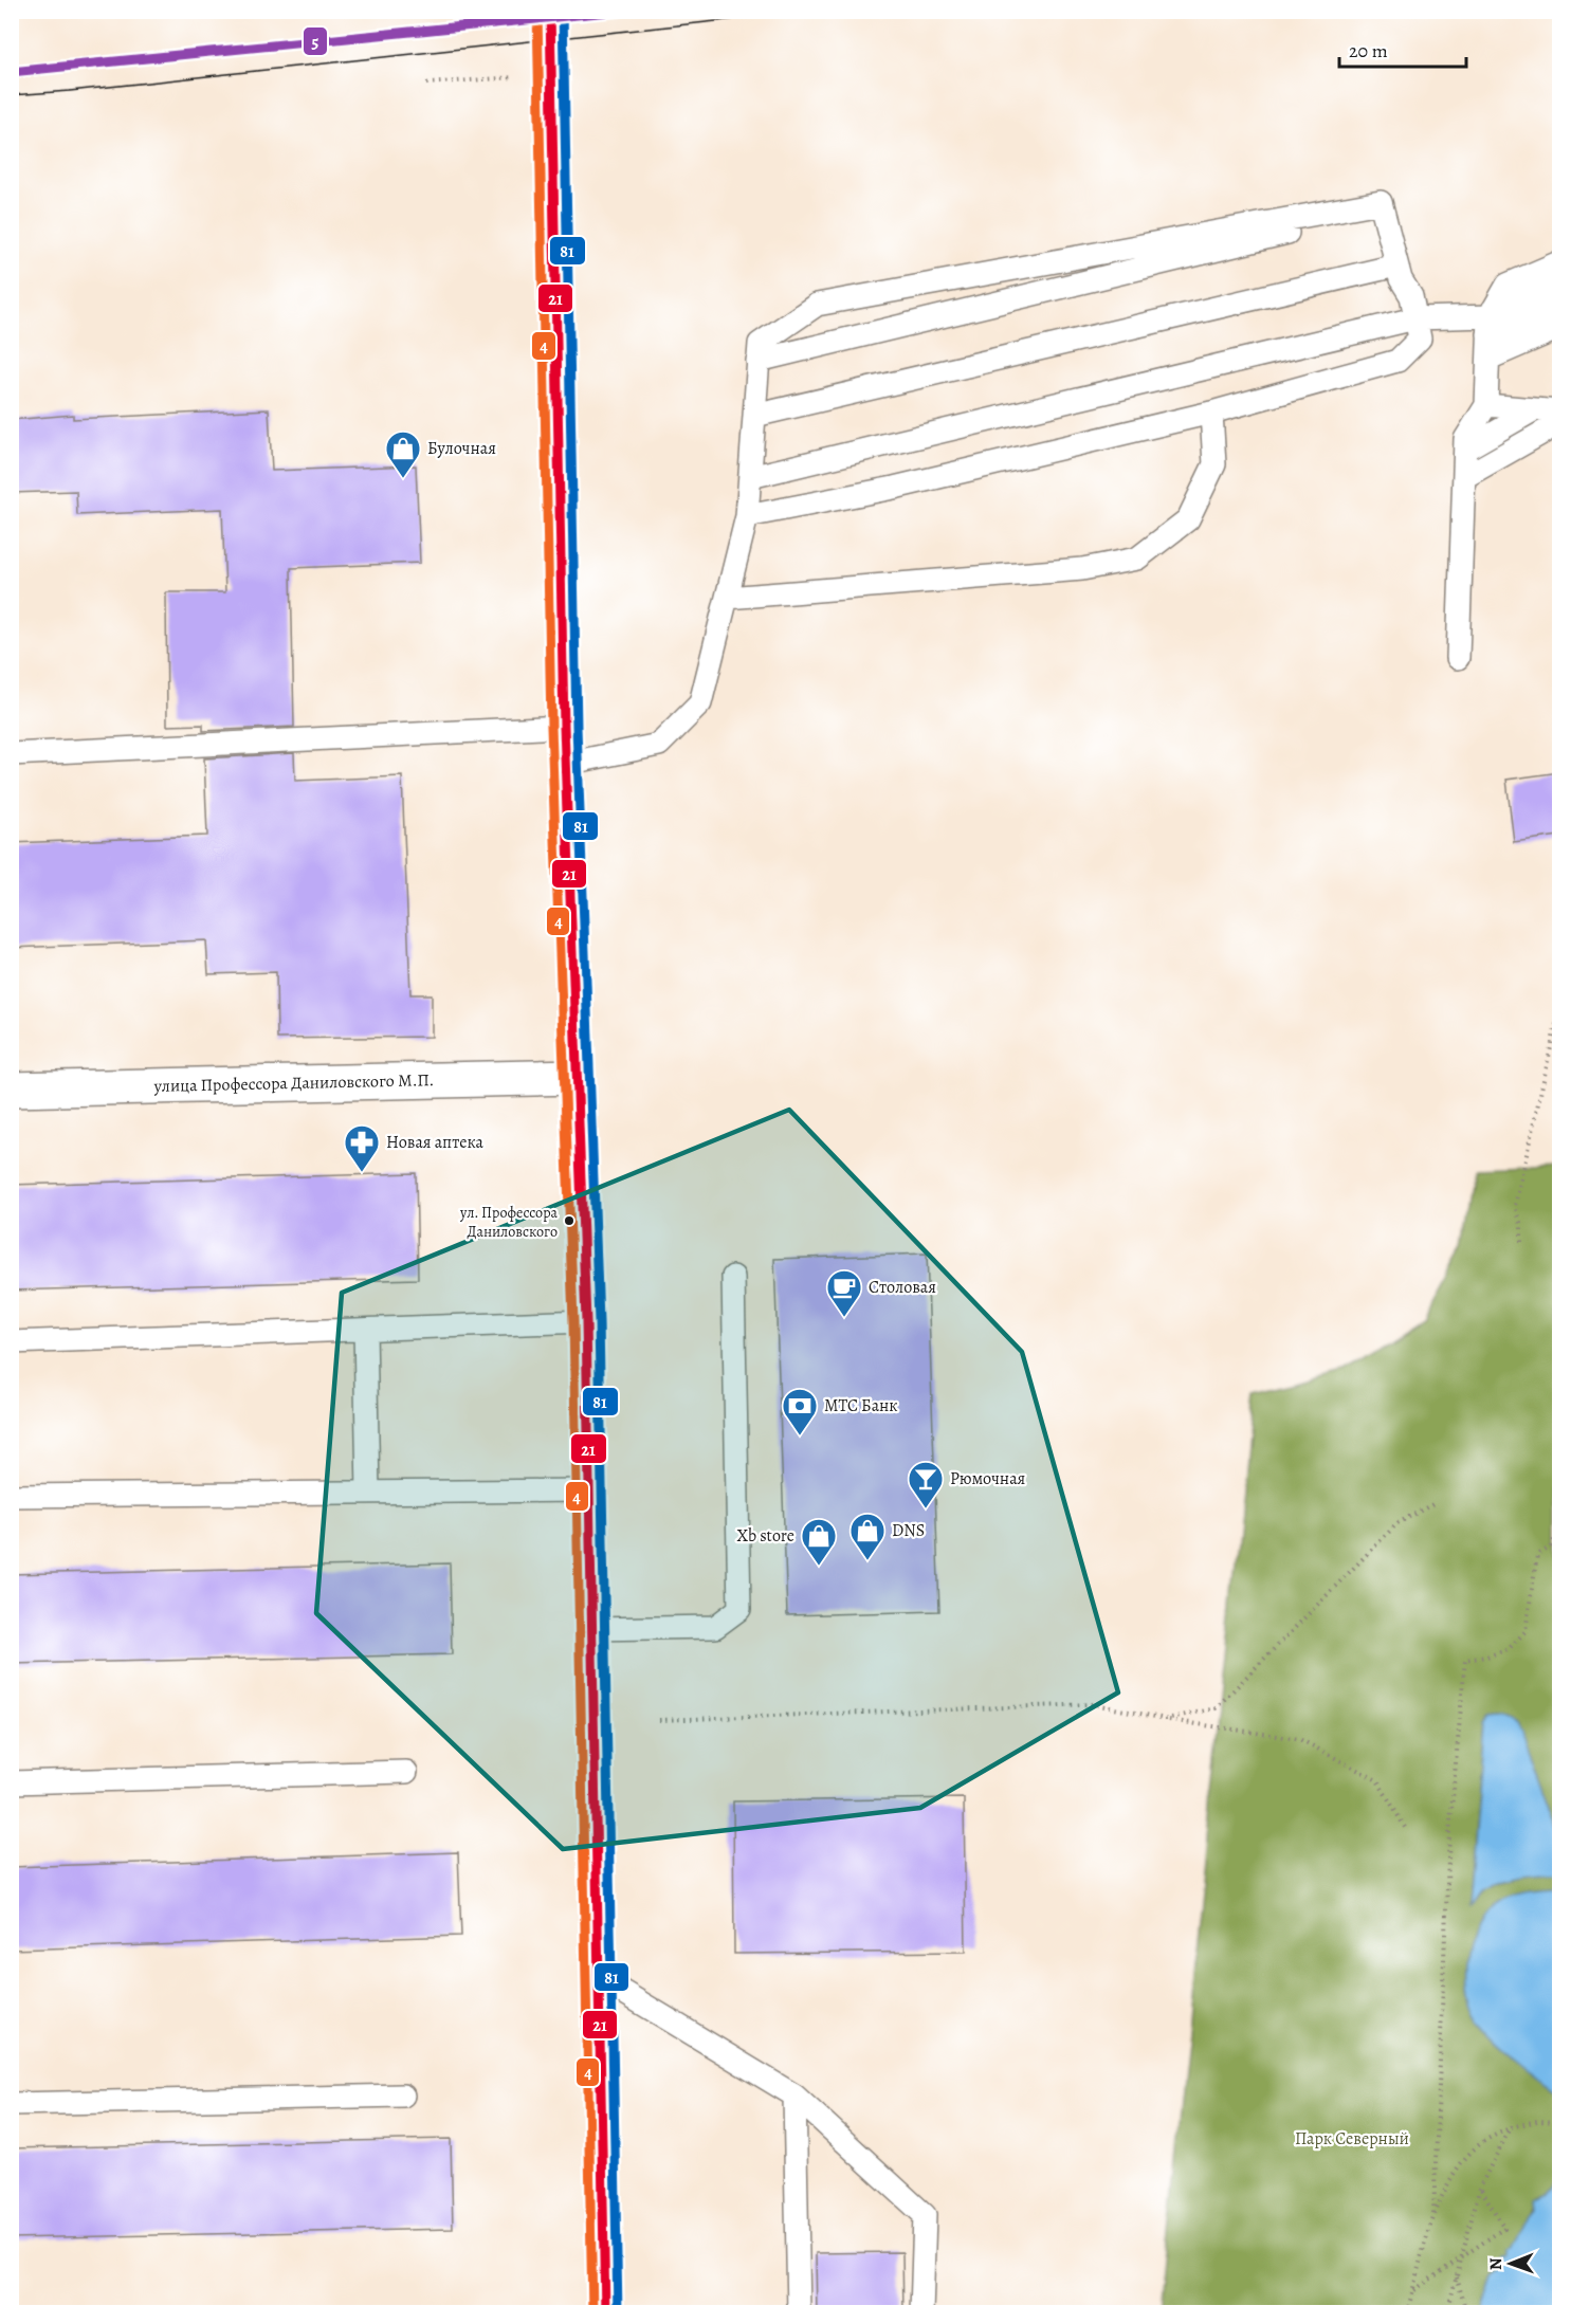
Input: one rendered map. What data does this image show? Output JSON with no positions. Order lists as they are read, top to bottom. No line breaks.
{"streets":{"street":["улица Профессора Даниловского М.П."]},"parks":["Парк Северный"],"places":{"shop":["Булочная","DNS","Xb store"],"pharmacy":["Новая аптека"],"other":["ул. Профессора Даниловского"],"cafe":["Столовая"],"bank":["МТС Банк"],"bar":["Рюмочная"]},"lines":["transit line 5","transit line 21","transit line 4","transit line 81"],"scale_bar":"20 m","north":"left"}
